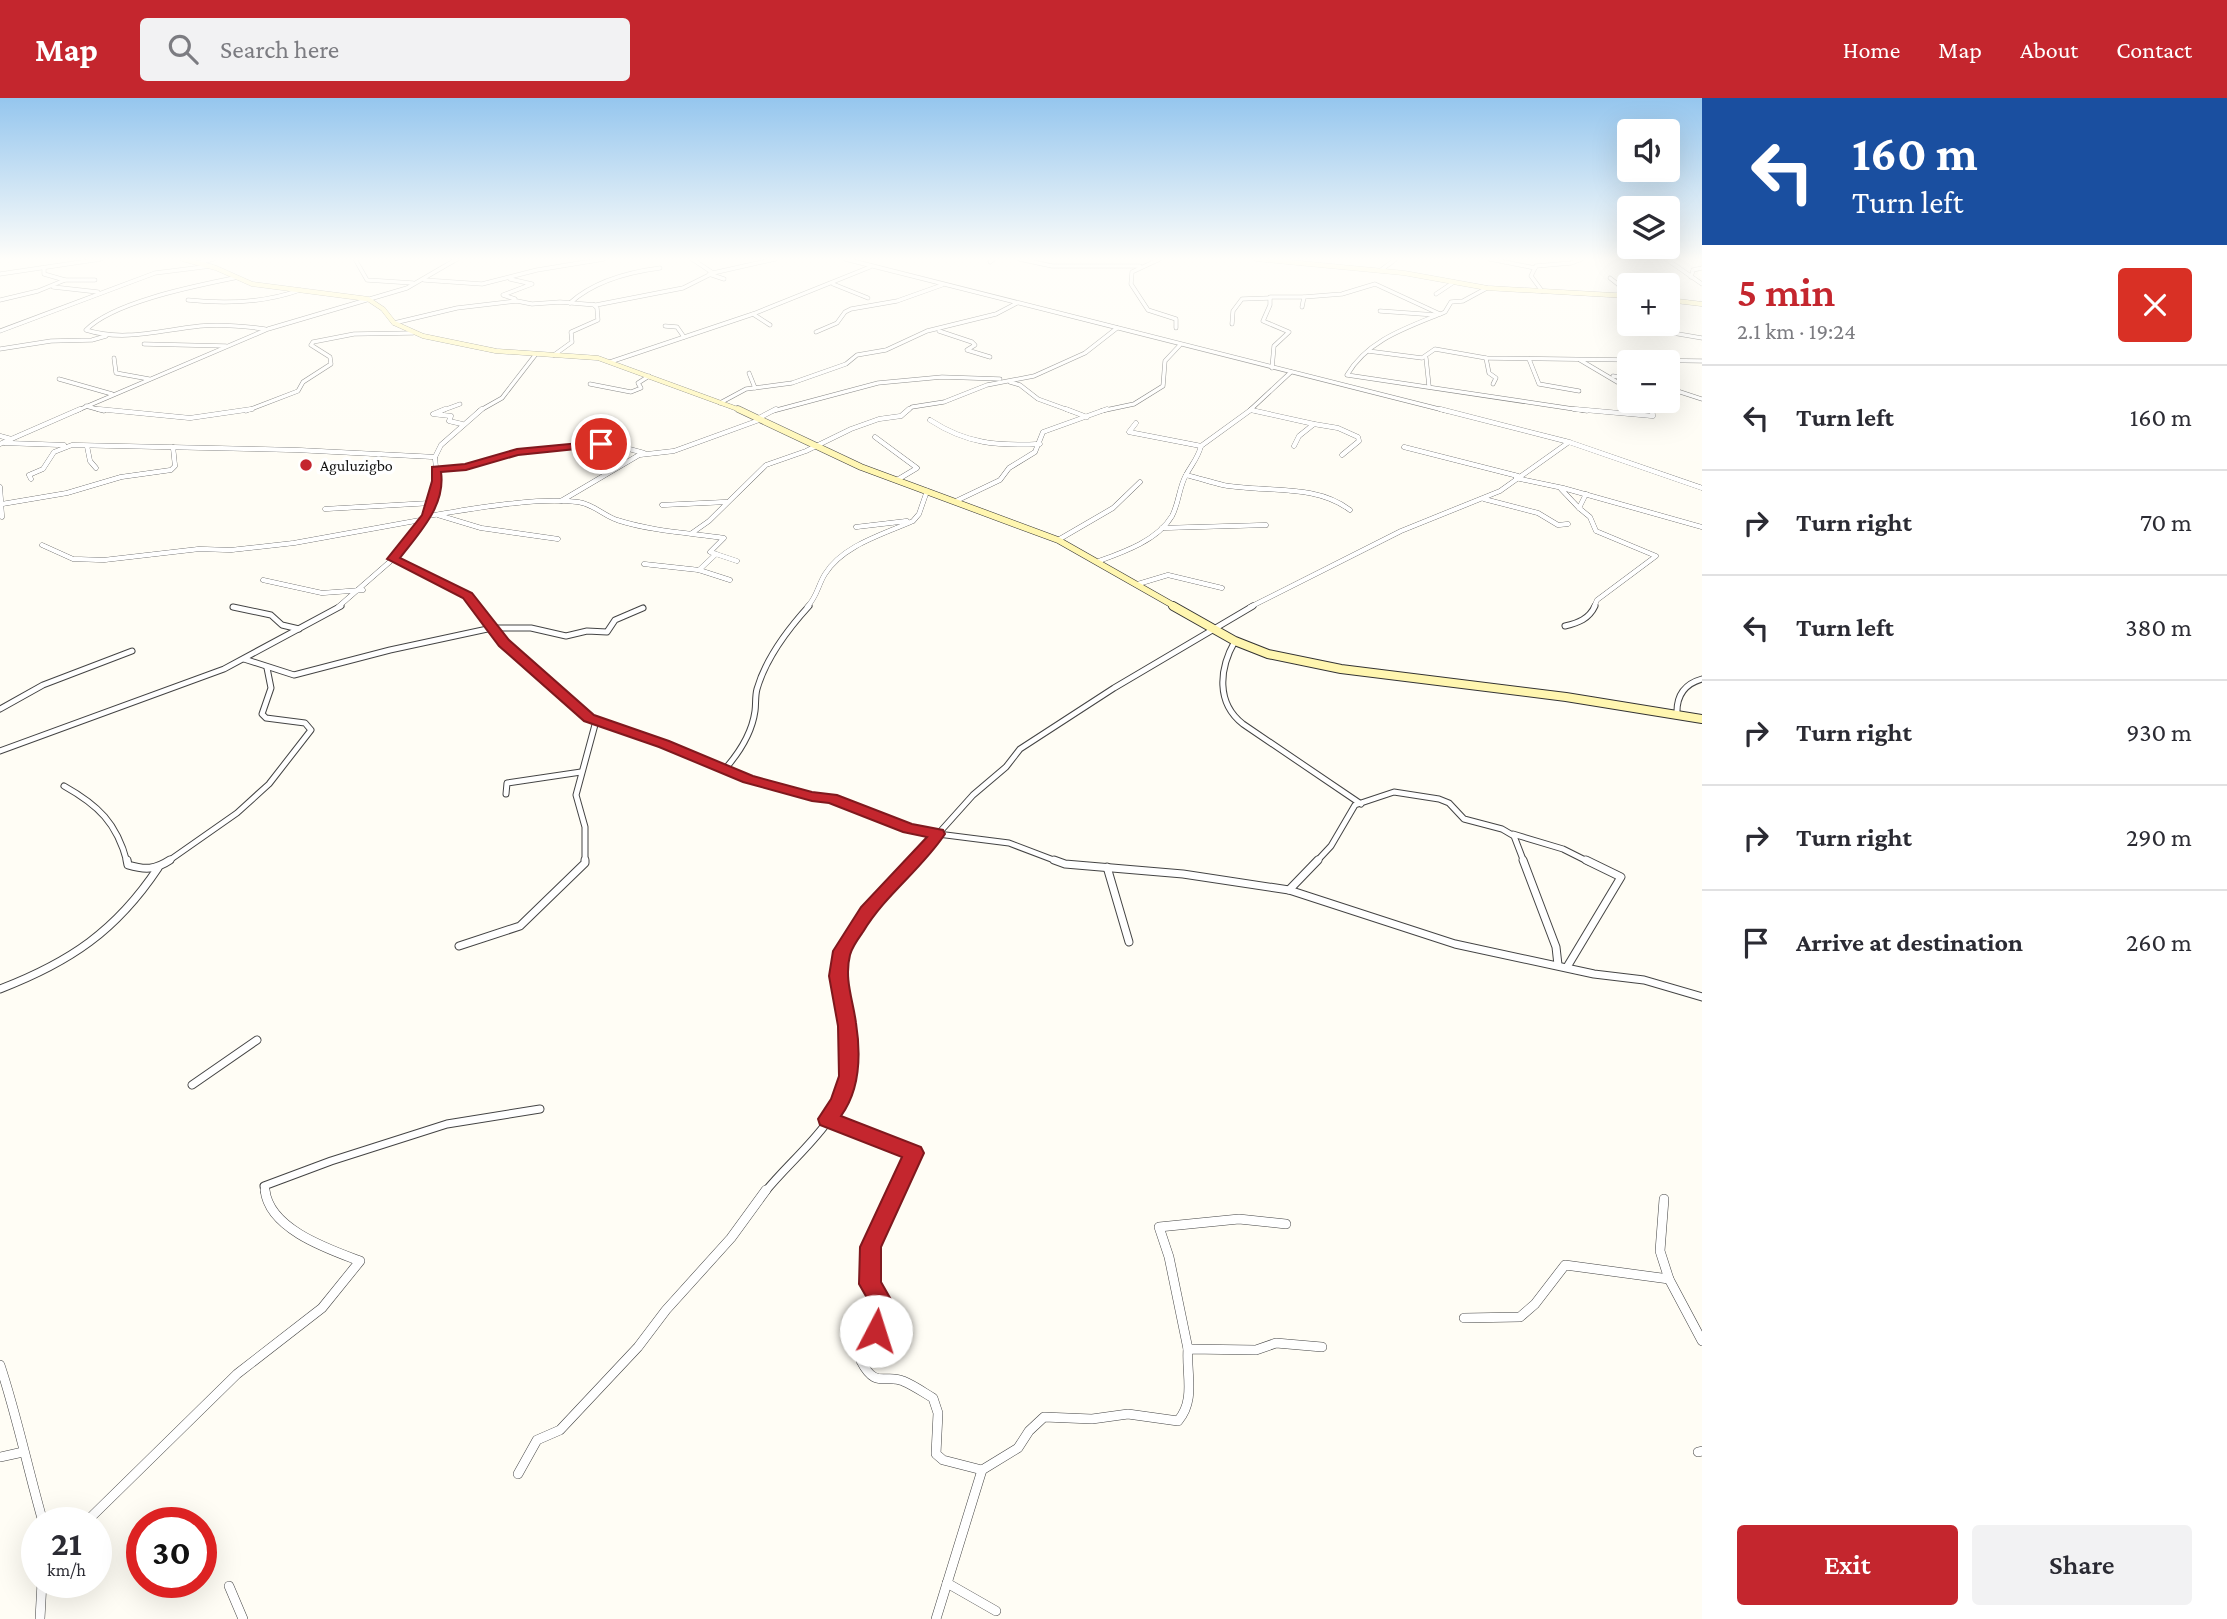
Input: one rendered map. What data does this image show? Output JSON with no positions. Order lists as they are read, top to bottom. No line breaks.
{"places":["Aguluzigbo"],"page":{"header":"Map","search":"Search here","nav":["Home","Map","About","Contact"],"turn":["160 m","Turn left"],"map_buttons":["+","−"],"heading":["5 min","2.1 km · 19:24"],"list":[{"name":"Turn left","value":"160 m"},{"name":"Turn right","value":"70 m"},{"name":"Turn left","value":"380 m"},{"name":"Turn right","value":"930 m"},{"name":"Turn right","value":"290 m"},{"name":"Arrive at destination","value":"260 m"}],"speed":"21 km/h","limit":"30","buttons":["Exit","Share"]}}
